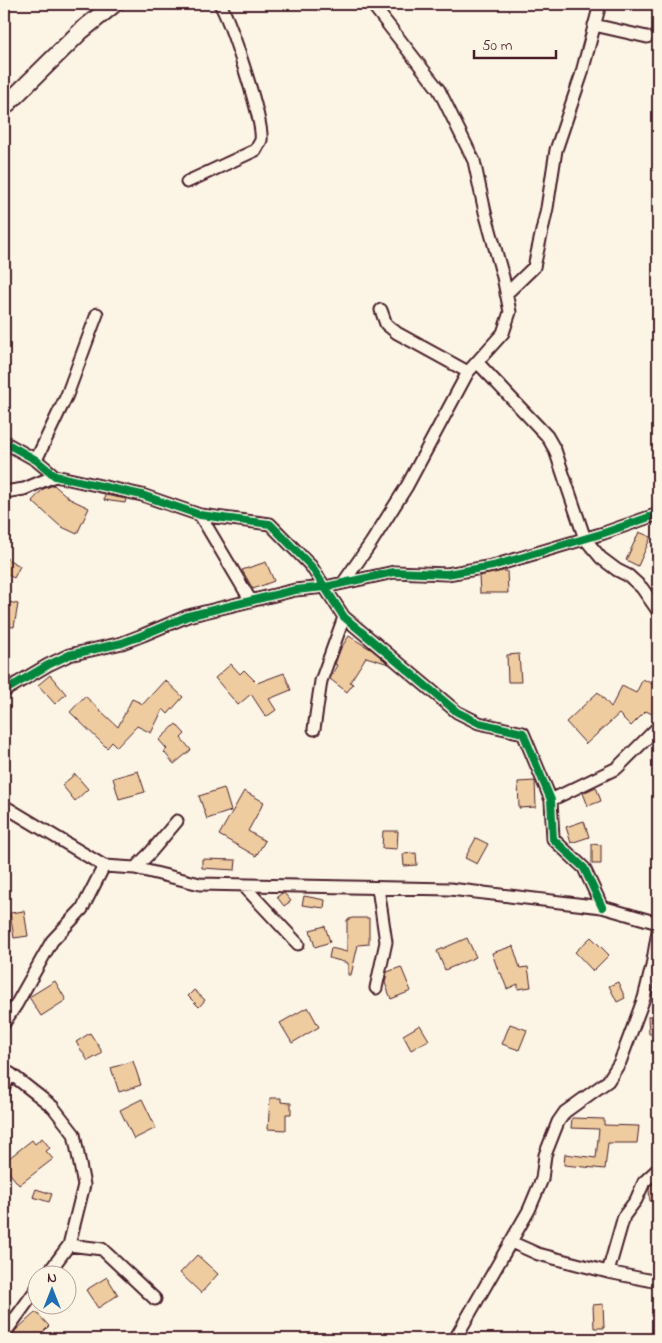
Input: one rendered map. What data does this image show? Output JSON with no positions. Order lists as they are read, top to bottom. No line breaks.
{"scale_bar":"50 m","north":"top"}
